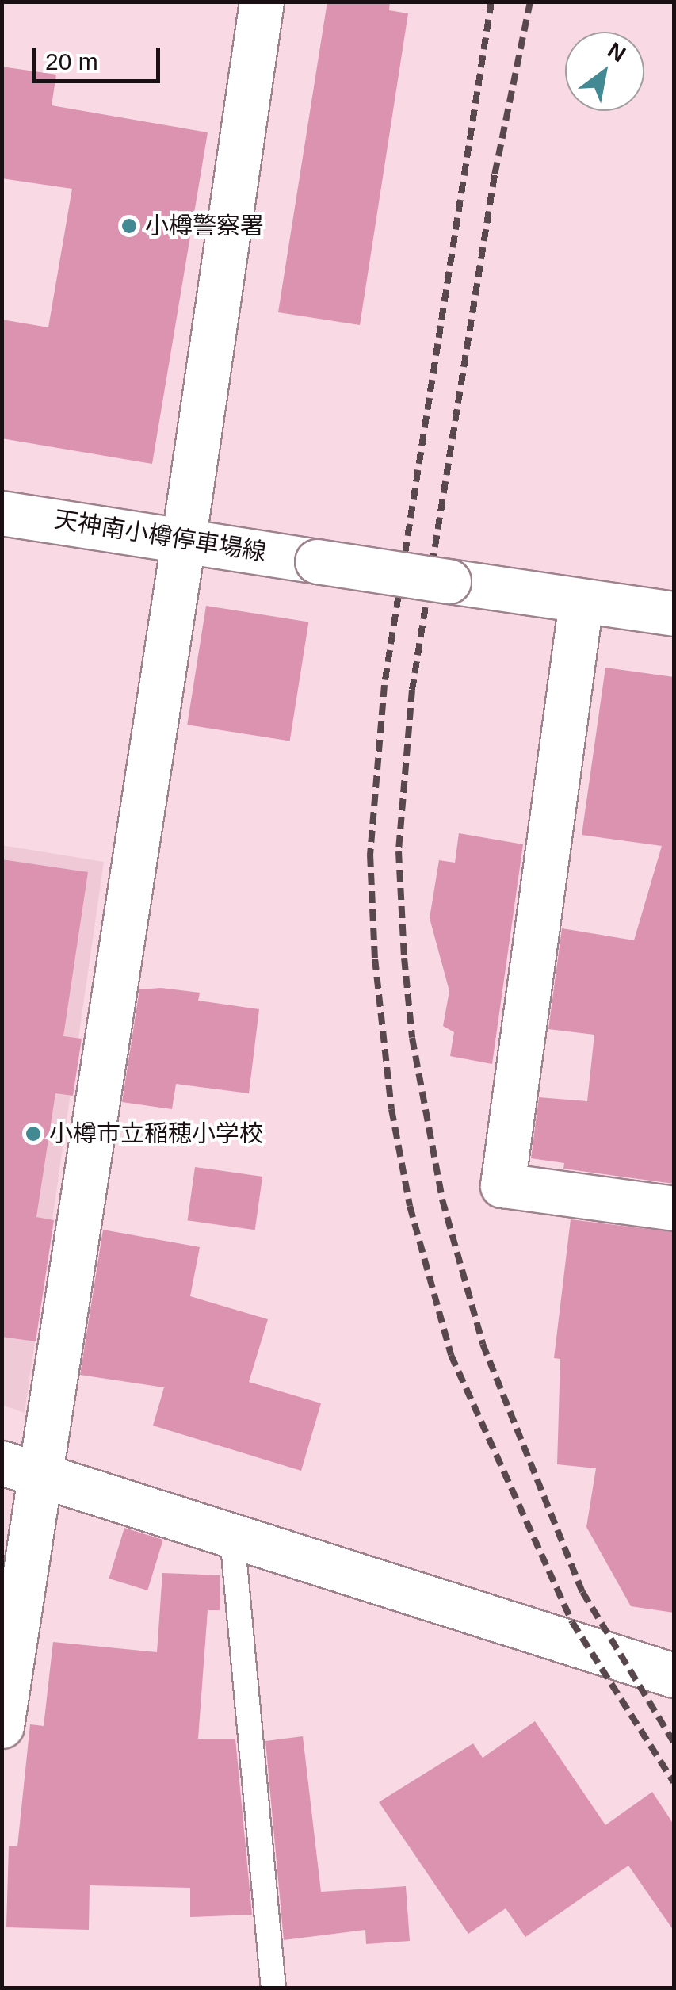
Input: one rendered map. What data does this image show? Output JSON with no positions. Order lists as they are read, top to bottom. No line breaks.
{"streets":{"street":["天神南小樽停車場線"]},"places":["小樽警察署","小樽市立稲穂小学校"],"scale_bar":"20 m","north":"top right"}
